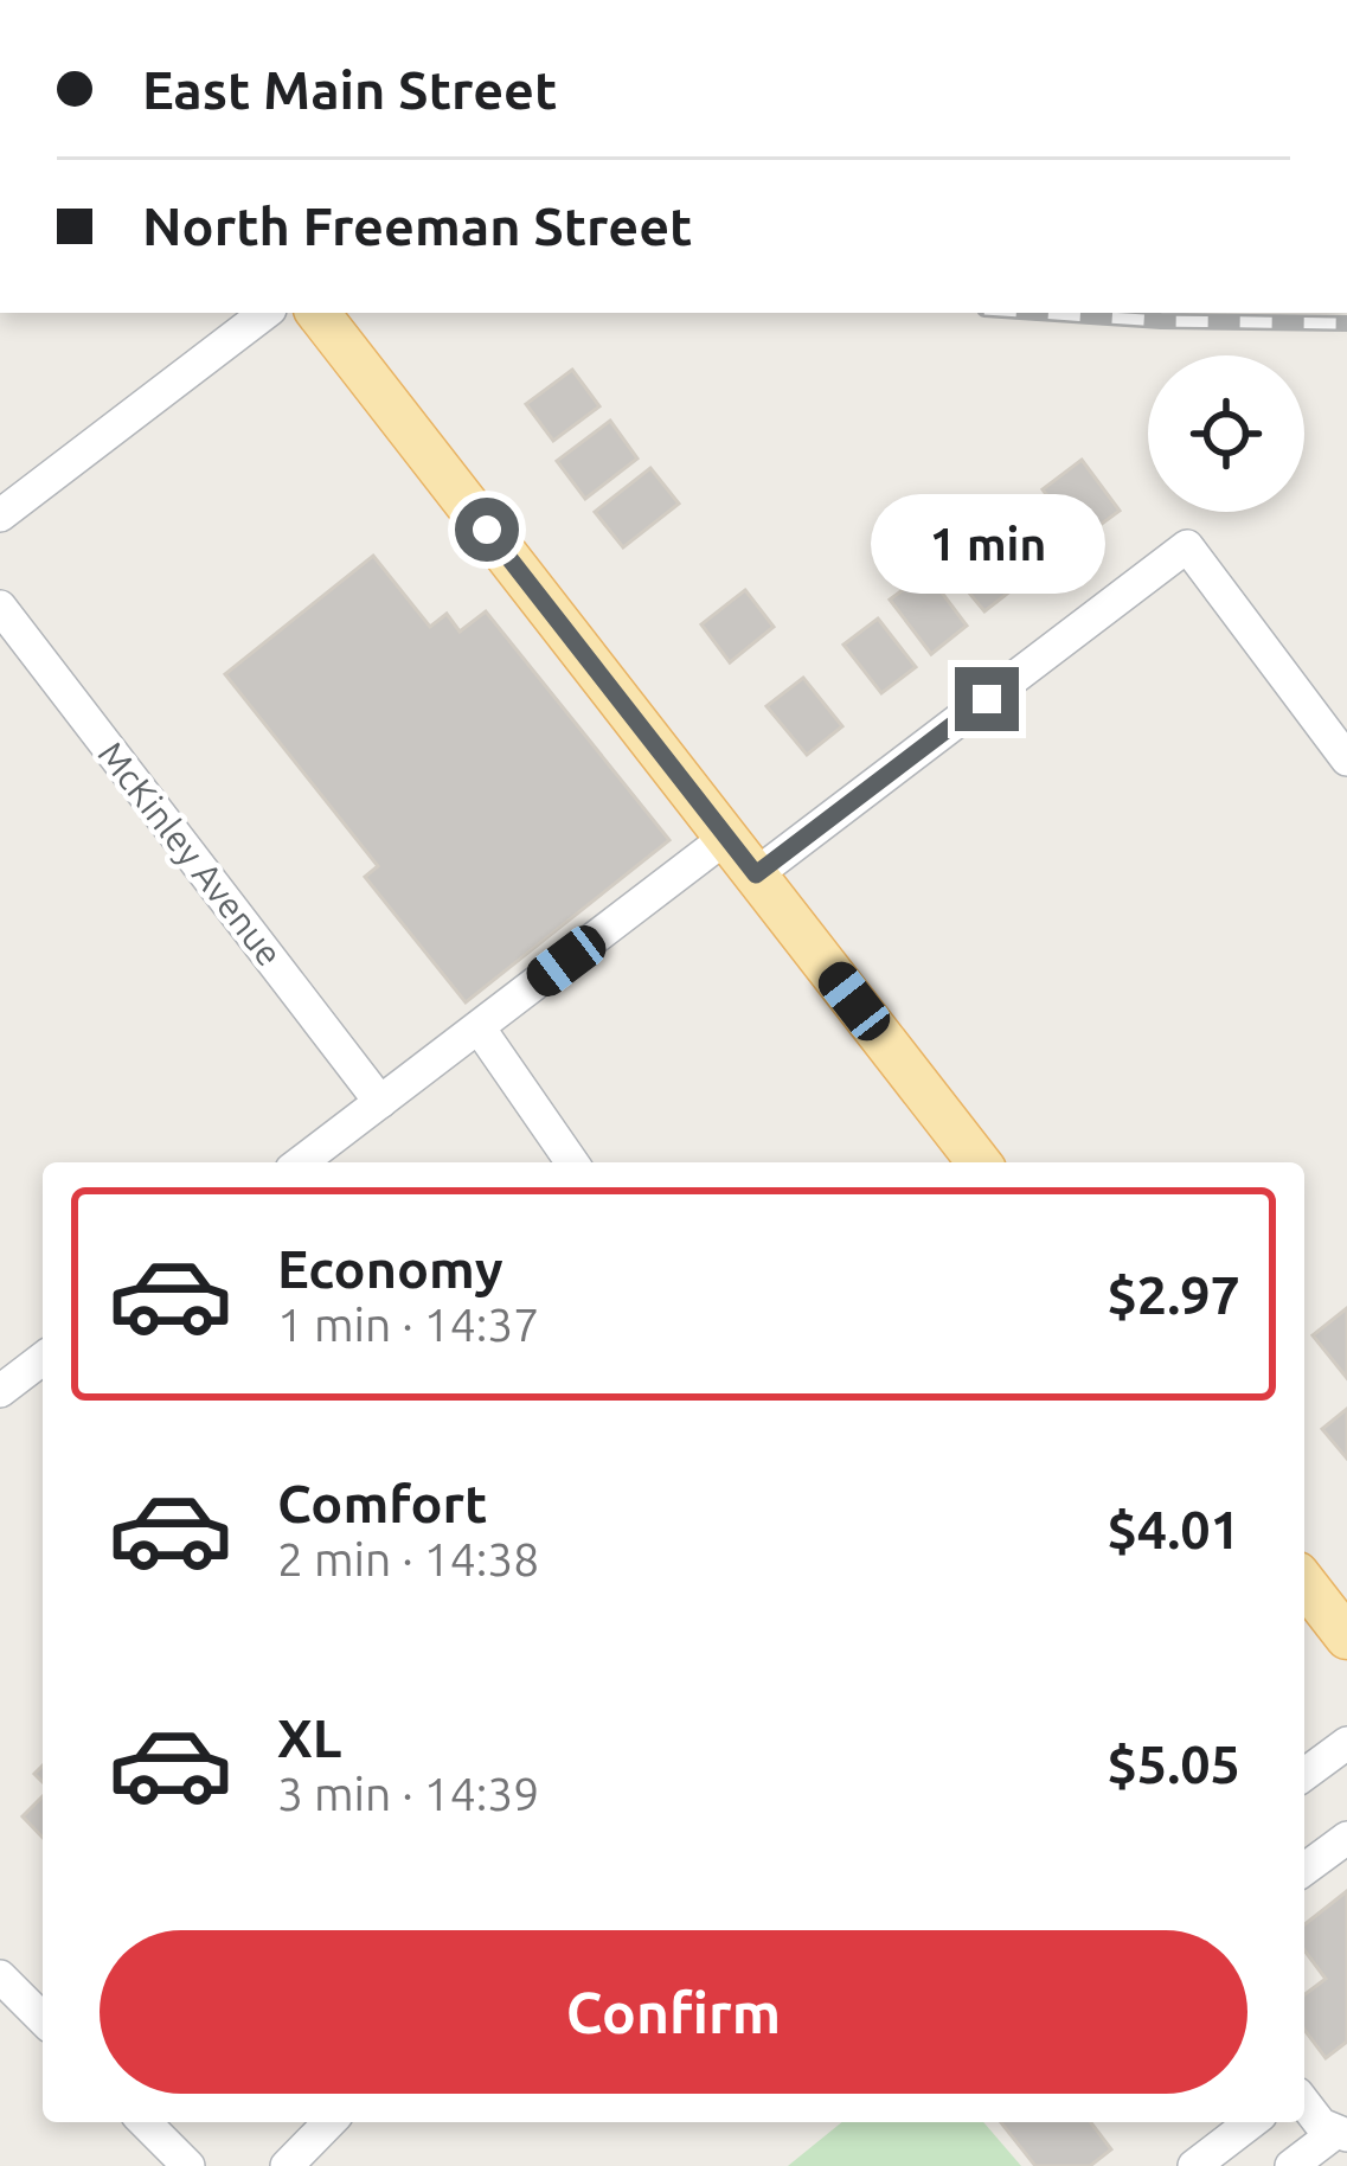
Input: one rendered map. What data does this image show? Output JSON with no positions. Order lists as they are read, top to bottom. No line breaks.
{"streets":{"street":["McKinley Avenue"]},"page":{"banner":["East Main Street","North Freeman Street"],"bubble":"1 min","list":[{"name":"Economy","note":"1 min · 14:37","value":"$2.97"},{"name":"Comfort","note":"2 min · 14:38","value":"$4.01"},{"name":"XL","note":"3 min · 14:39","value":"$5.05"}],"buttons":"Confirm"}}
